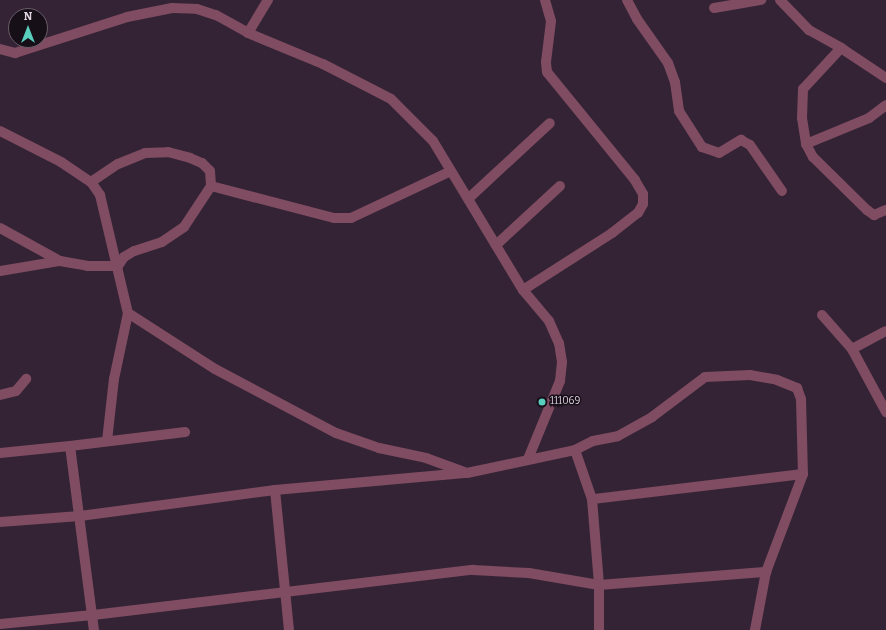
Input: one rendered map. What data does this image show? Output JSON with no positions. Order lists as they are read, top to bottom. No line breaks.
{"places":["111069"],"north":"top"}
